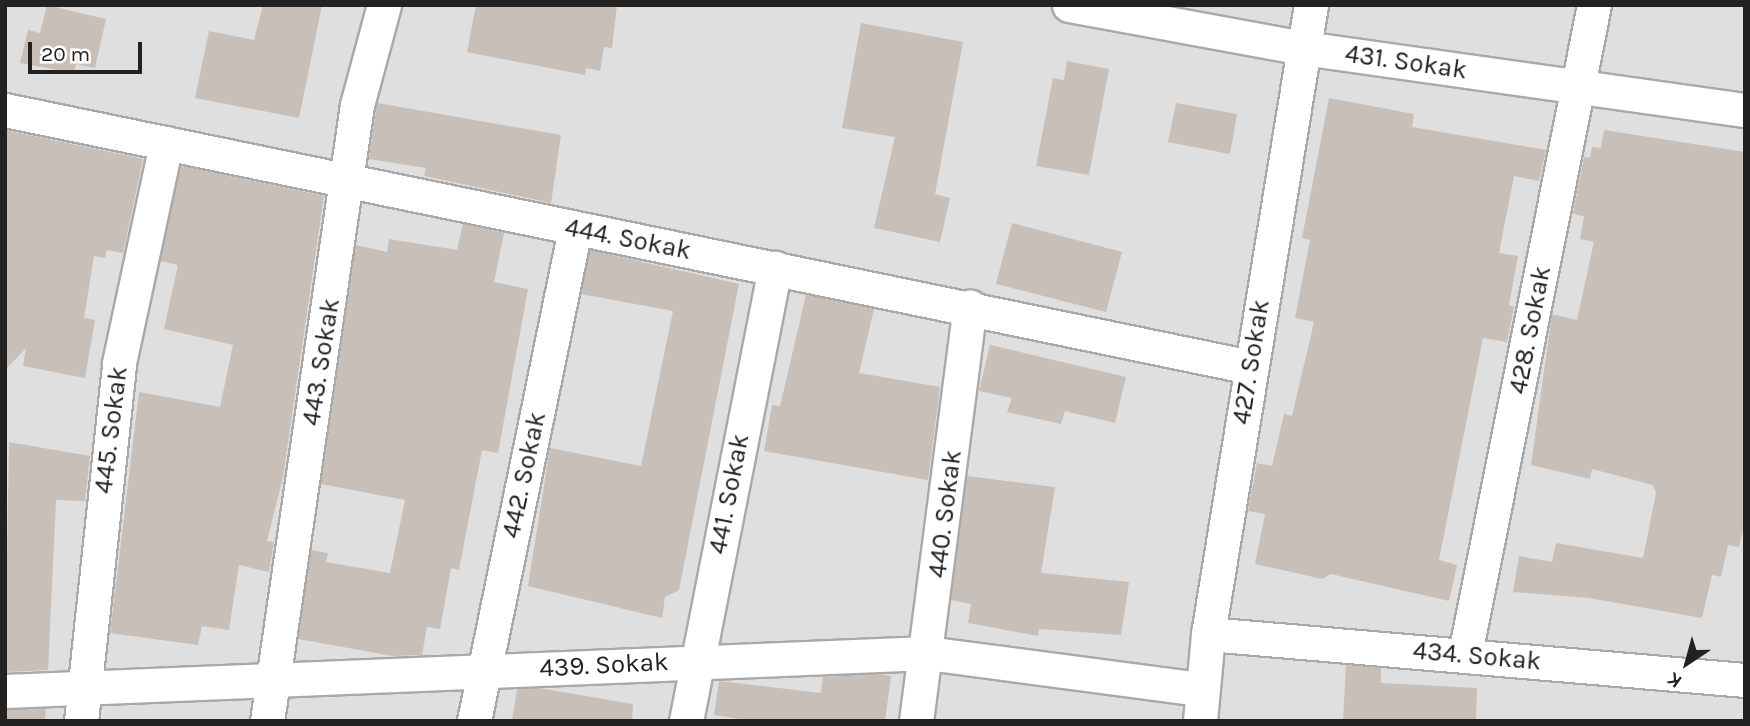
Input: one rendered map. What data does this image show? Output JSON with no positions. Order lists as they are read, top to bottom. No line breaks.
{"streets":{"street":["431. Sokak","444. Sokak","428. Sokak","443. Sokak","427. Sokak","445. Sokak","442. Sokak","441. Sokak","440. Sokak","434. Sokak","439. Sokak"]},"crossings":[["431. Sokak","428. Sokak"],["431. Sokak","427. Sokak"],["444. Sokak","443. Sokak"],["444. Sokak","427. Sokak"],["444. Sokak","445. Sokak"],["444. Sokak","442. Sokak"],["444. Sokak","441. Sokak"],["444. Sokak","440. Sokak"],["428. Sokak","434. Sokak"],["443. Sokak","439. Sokak"],["427. Sokak","434. Sokak"],["427. Sokak","439. Sokak"],["445. Sokak","439. Sokak"],["442. Sokak","439. Sokak"],["441. Sokak","439. Sokak"],["440. Sokak","439. Sokak"]],"scale_bar":"20 m","north":"bottom left"}
